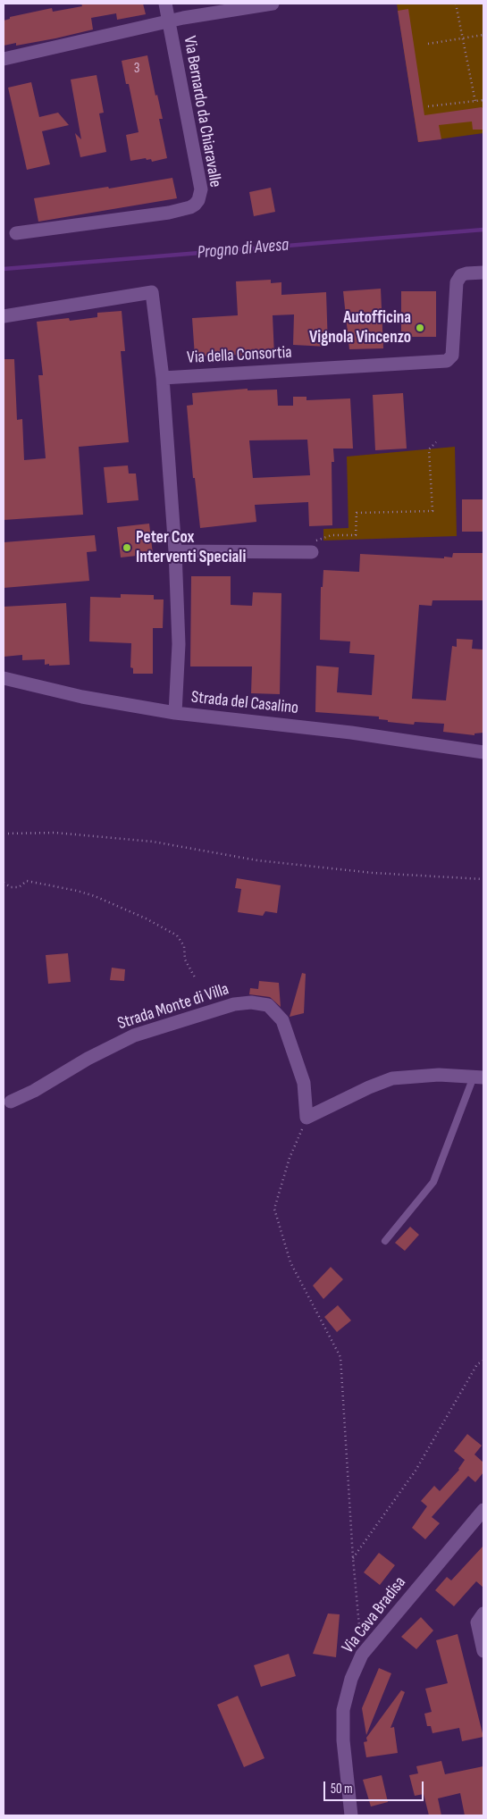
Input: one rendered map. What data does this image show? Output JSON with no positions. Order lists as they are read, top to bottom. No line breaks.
{"streets":{"street":["Via Bernardo da Chiaravalle","Via della Consortia","Strada del Casalino","Strada Monte di Villa","Via Cava Bradisa"]},"water":["Progno di Avesa"],"places":["Autofficina Vignola Vincenzo","Peter Cox Interventi Speciali"],"house_numbers":["3"],"scale_bar":"50 m"}
